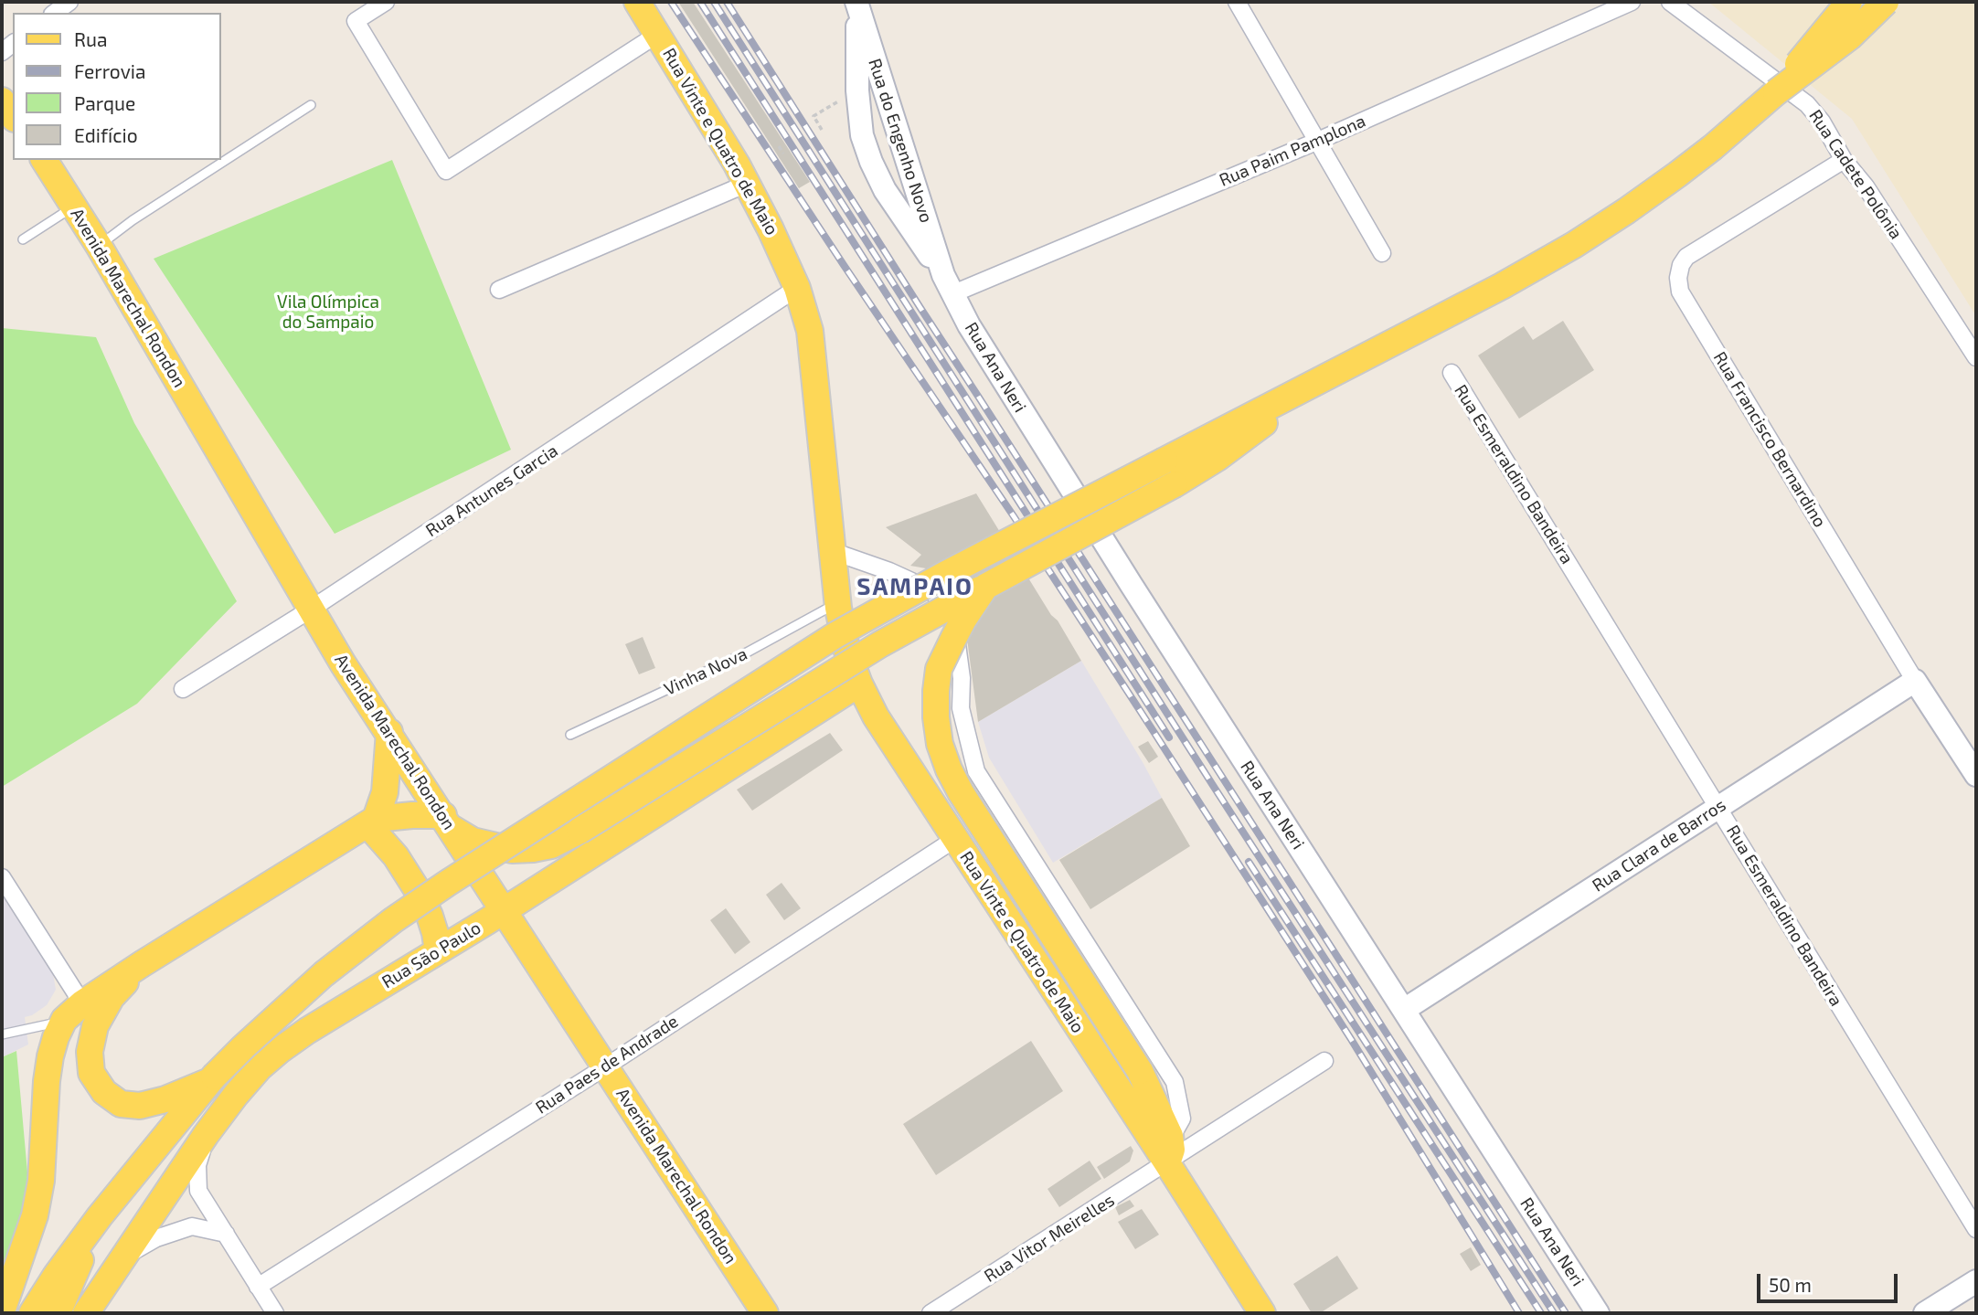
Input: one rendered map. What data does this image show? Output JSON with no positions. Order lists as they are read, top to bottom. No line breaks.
{"streets":{"main road":["Rua do Engenho Novo","Rua Vinte e Quatro de Maio","Avenida Marechal Rondon","Rua Ana Neri","Rua Francisco Bernardino","Rua Clara de Barros","Rua São Paulo"],"street":["Rua Paim Pamplona","Rua Cadete Polônia","Rua Esmeraldino Bandeira","Rua Antunes Garcia","Rua Paes de Andrade","Rua Vitor Meirelles"],"lane":["Vinha Nova"]},"crossings":[["Rua do Engenho Novo","Rua Paim Pamplona"],["Rua do Engenho Novo","Rua Ana Neri"],["Rua Vinte e Quatro de Maio","Rua Antunes Garcia"],["Rua Vinte e Quatro de Maio","Vinha Nova"],["Rua Vinte e Quatro de Maio","Rua São Paulo"],["Rua Vinte e Quatro de Maio","Rua Paes de Andrade"],["Rua Vinte e Quatro de Maio","Rua Vitor Meirelles"],["Rua Paim Pamplona","Rua Ana Neri"],["Rua Cadete Polônia","Rua Francisco Bernardino"],["Avenida Marechal Rondon","Rua Antunes Garcia"],["Avenida Marechal Rondon","Rua São Paulo"],["Avenida Marechal Rondon","Rua Paes de Andrade"],["Rua Ana Neri","Rua Clara de Barros"],["Rua Francisco Bernardino","Rua Clara de Barros"],["Rua Esmeraldino Bandeira","Rua Clara de Barros"]],"districts":["SAMPAIO"],"parks":["Vila Olímpica do Sampaio"],"legend":["Rua","Ferrovia","Parque","Edifício"],"scale_bar":"50 m"}
